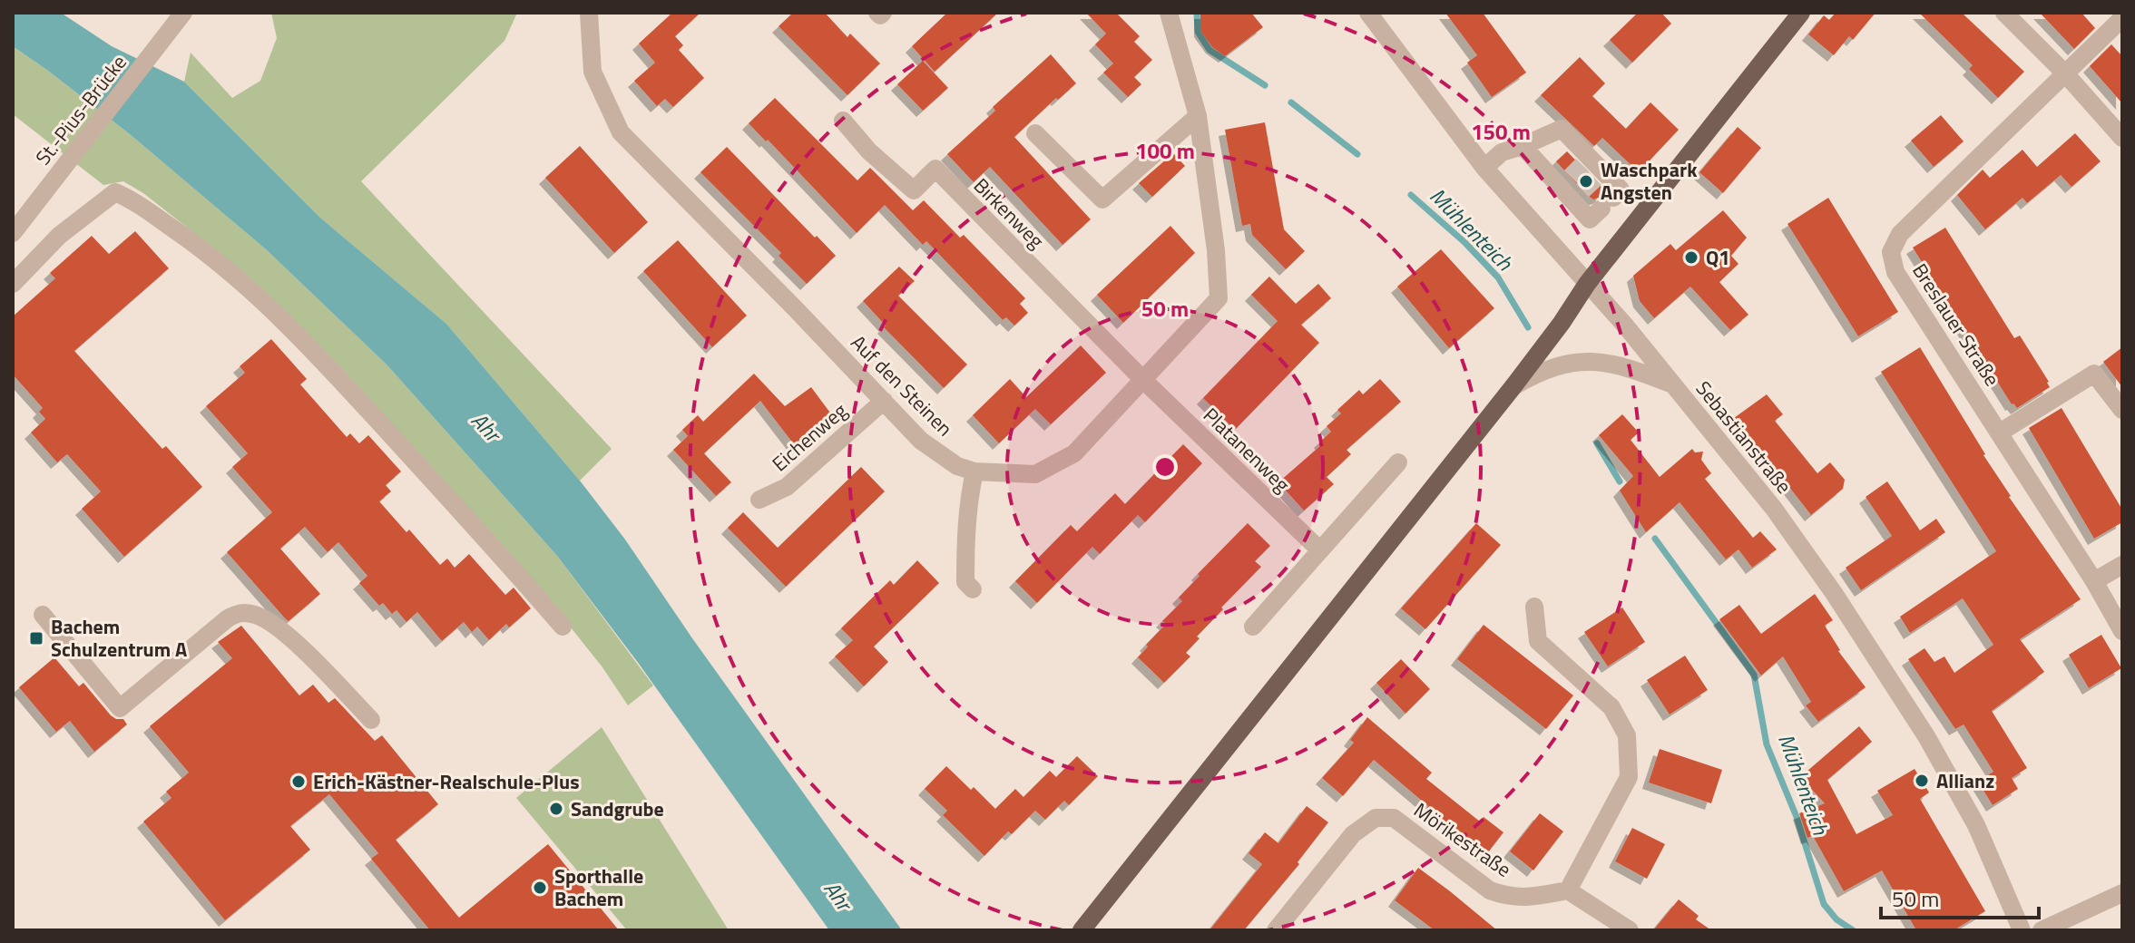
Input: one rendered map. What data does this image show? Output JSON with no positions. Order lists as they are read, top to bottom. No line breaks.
{"streets":{"street":["St.-Pius-Brücke","Birkenweg","Breslauer Straße","Auf den Steinen","Eichenweg","Sebastianstraße","Platanenweg","Mörikestraße"]},"crossings":[["Birkenweg","Auf den Steinen"],["Birkenweg","Platanenweg"],["Auf den Steinen","Eichenweg"],["Auf den Steinen","Platanenweg"]],"water":["Mühlenteich","Ahr"],"places":{"other":["Waschpark Angsten","Q1","Allianz","Erich-Kästner-Realschule-Plus","Sandgrube","Sporthalle Bachem"],"transit":["Bachem Schulzentrum A"]},"scale_bar":"50 m","rings":["150 m","100 m","50 m"]}
